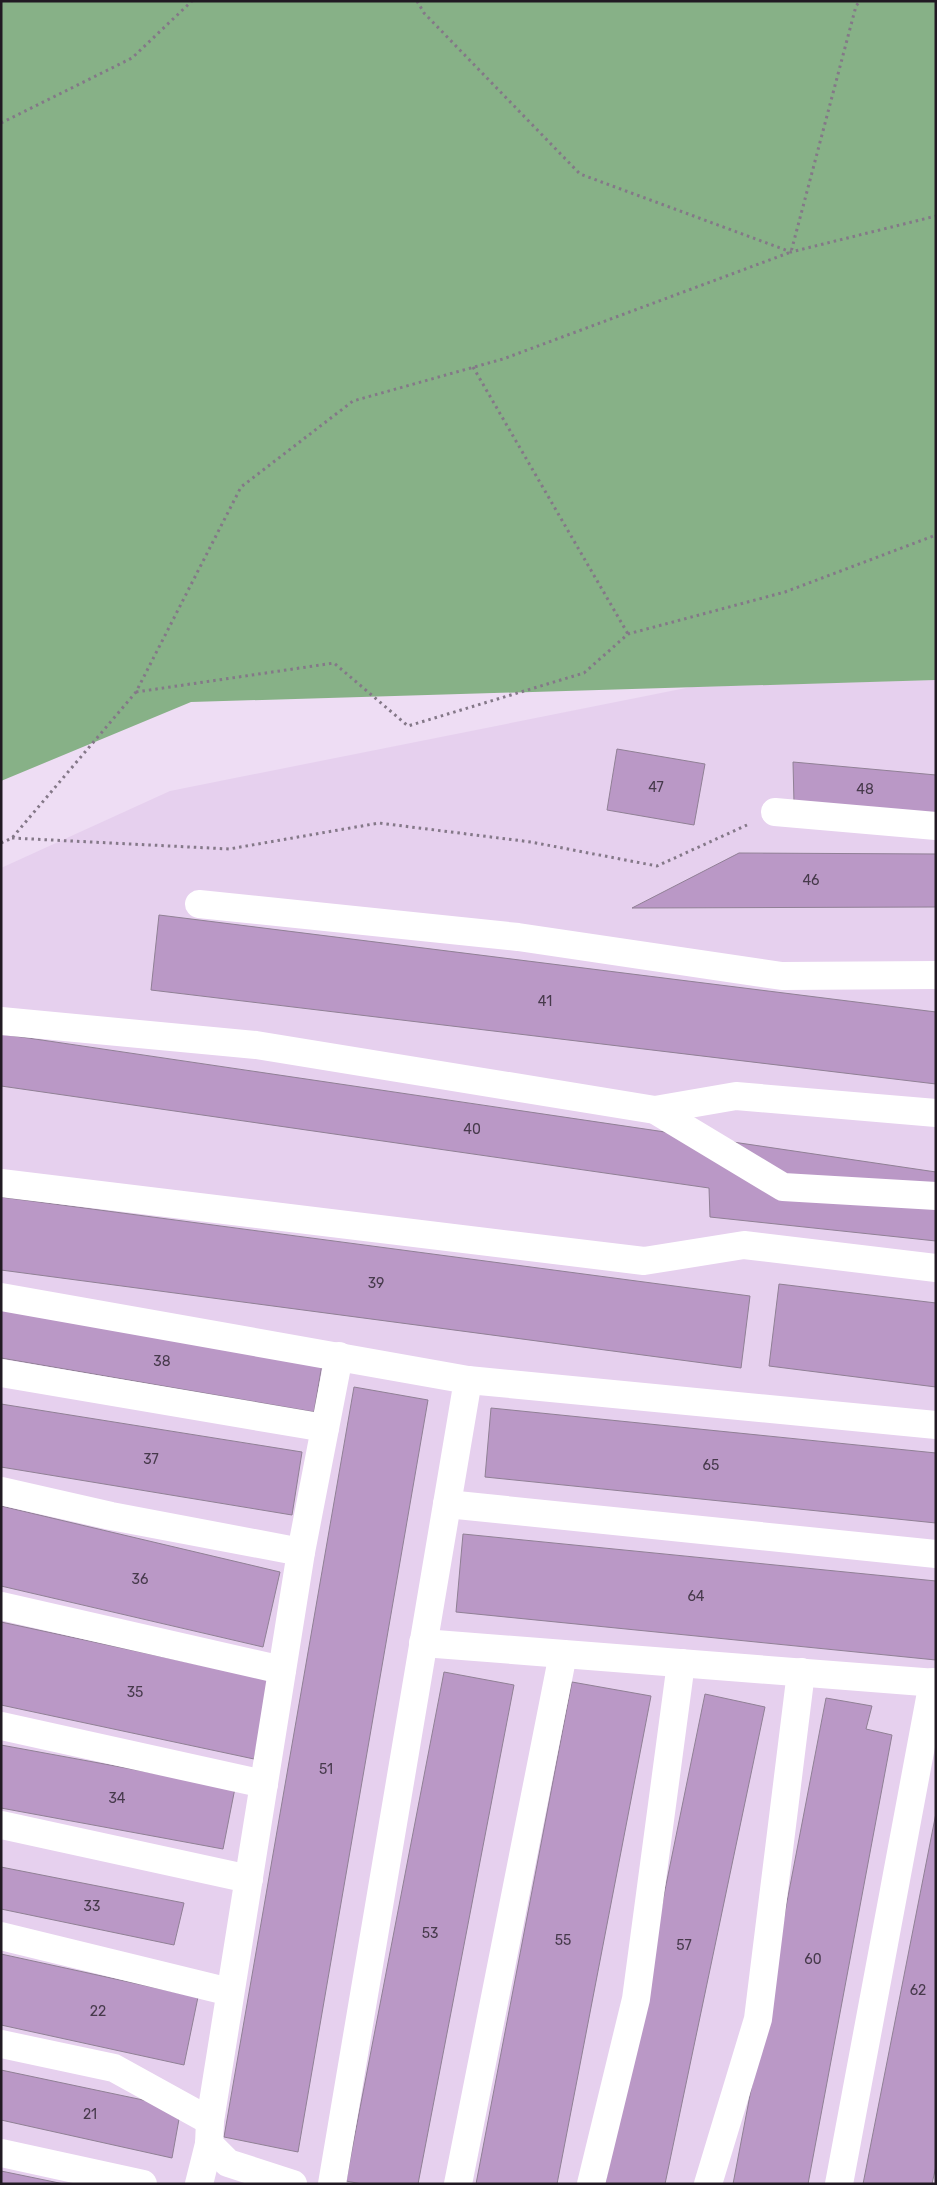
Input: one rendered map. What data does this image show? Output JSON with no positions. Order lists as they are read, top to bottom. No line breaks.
{"house_numbers":["47","48","46","41","40","39","38","37","65","36","64","35","51","34","33","53","55","57","60","62","22","21"]}
